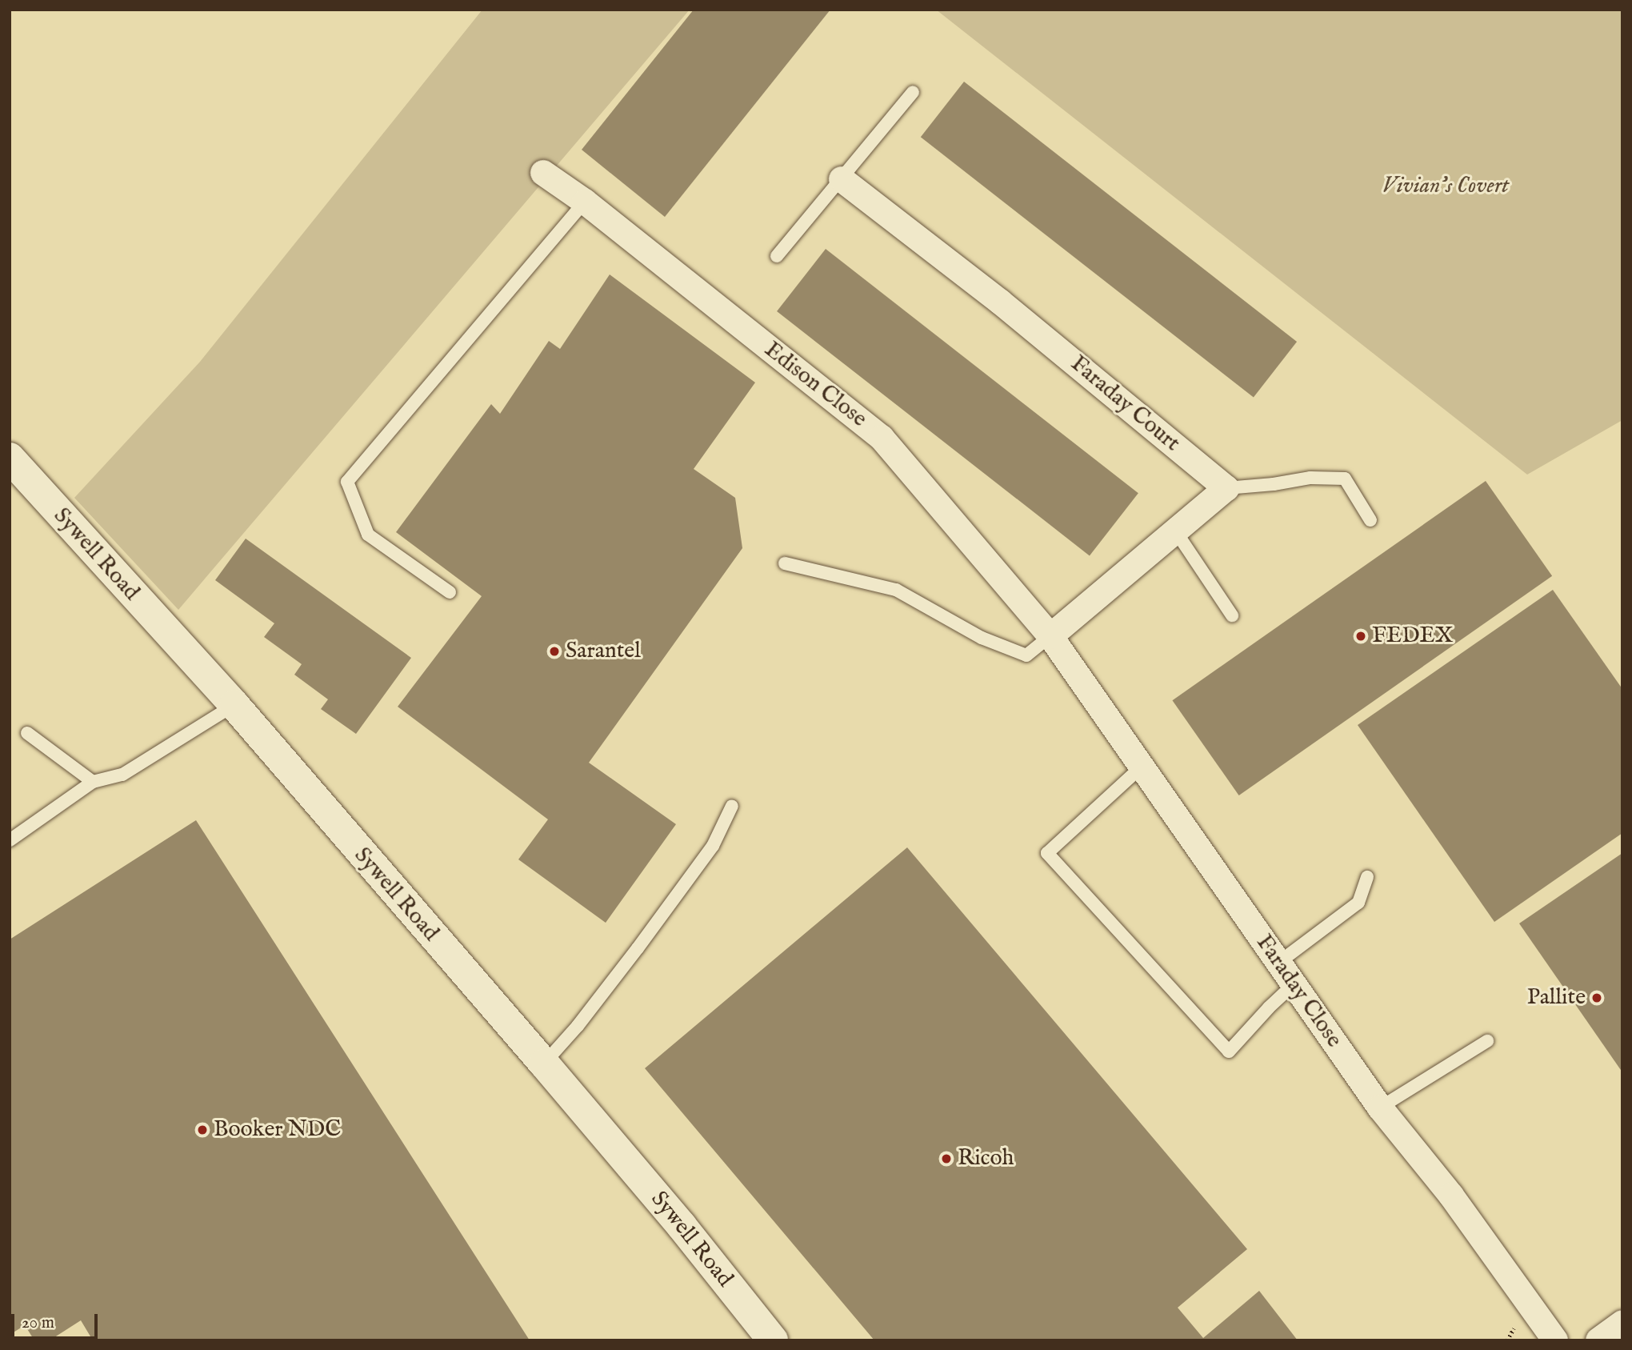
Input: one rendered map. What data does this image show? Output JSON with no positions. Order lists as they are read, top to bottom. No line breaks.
{"streets":{"street":["Edison Close","Faraday Court","Sywell Road","Faraday Close"]},"crossings":[["Edison Close","Faraday Close"]],"parks":["Vivian's Covert"],"places":["FEDEX","Sarantel","Pallite","Booker NDC","Ricoh"],"scale_bar":"20 m"}
